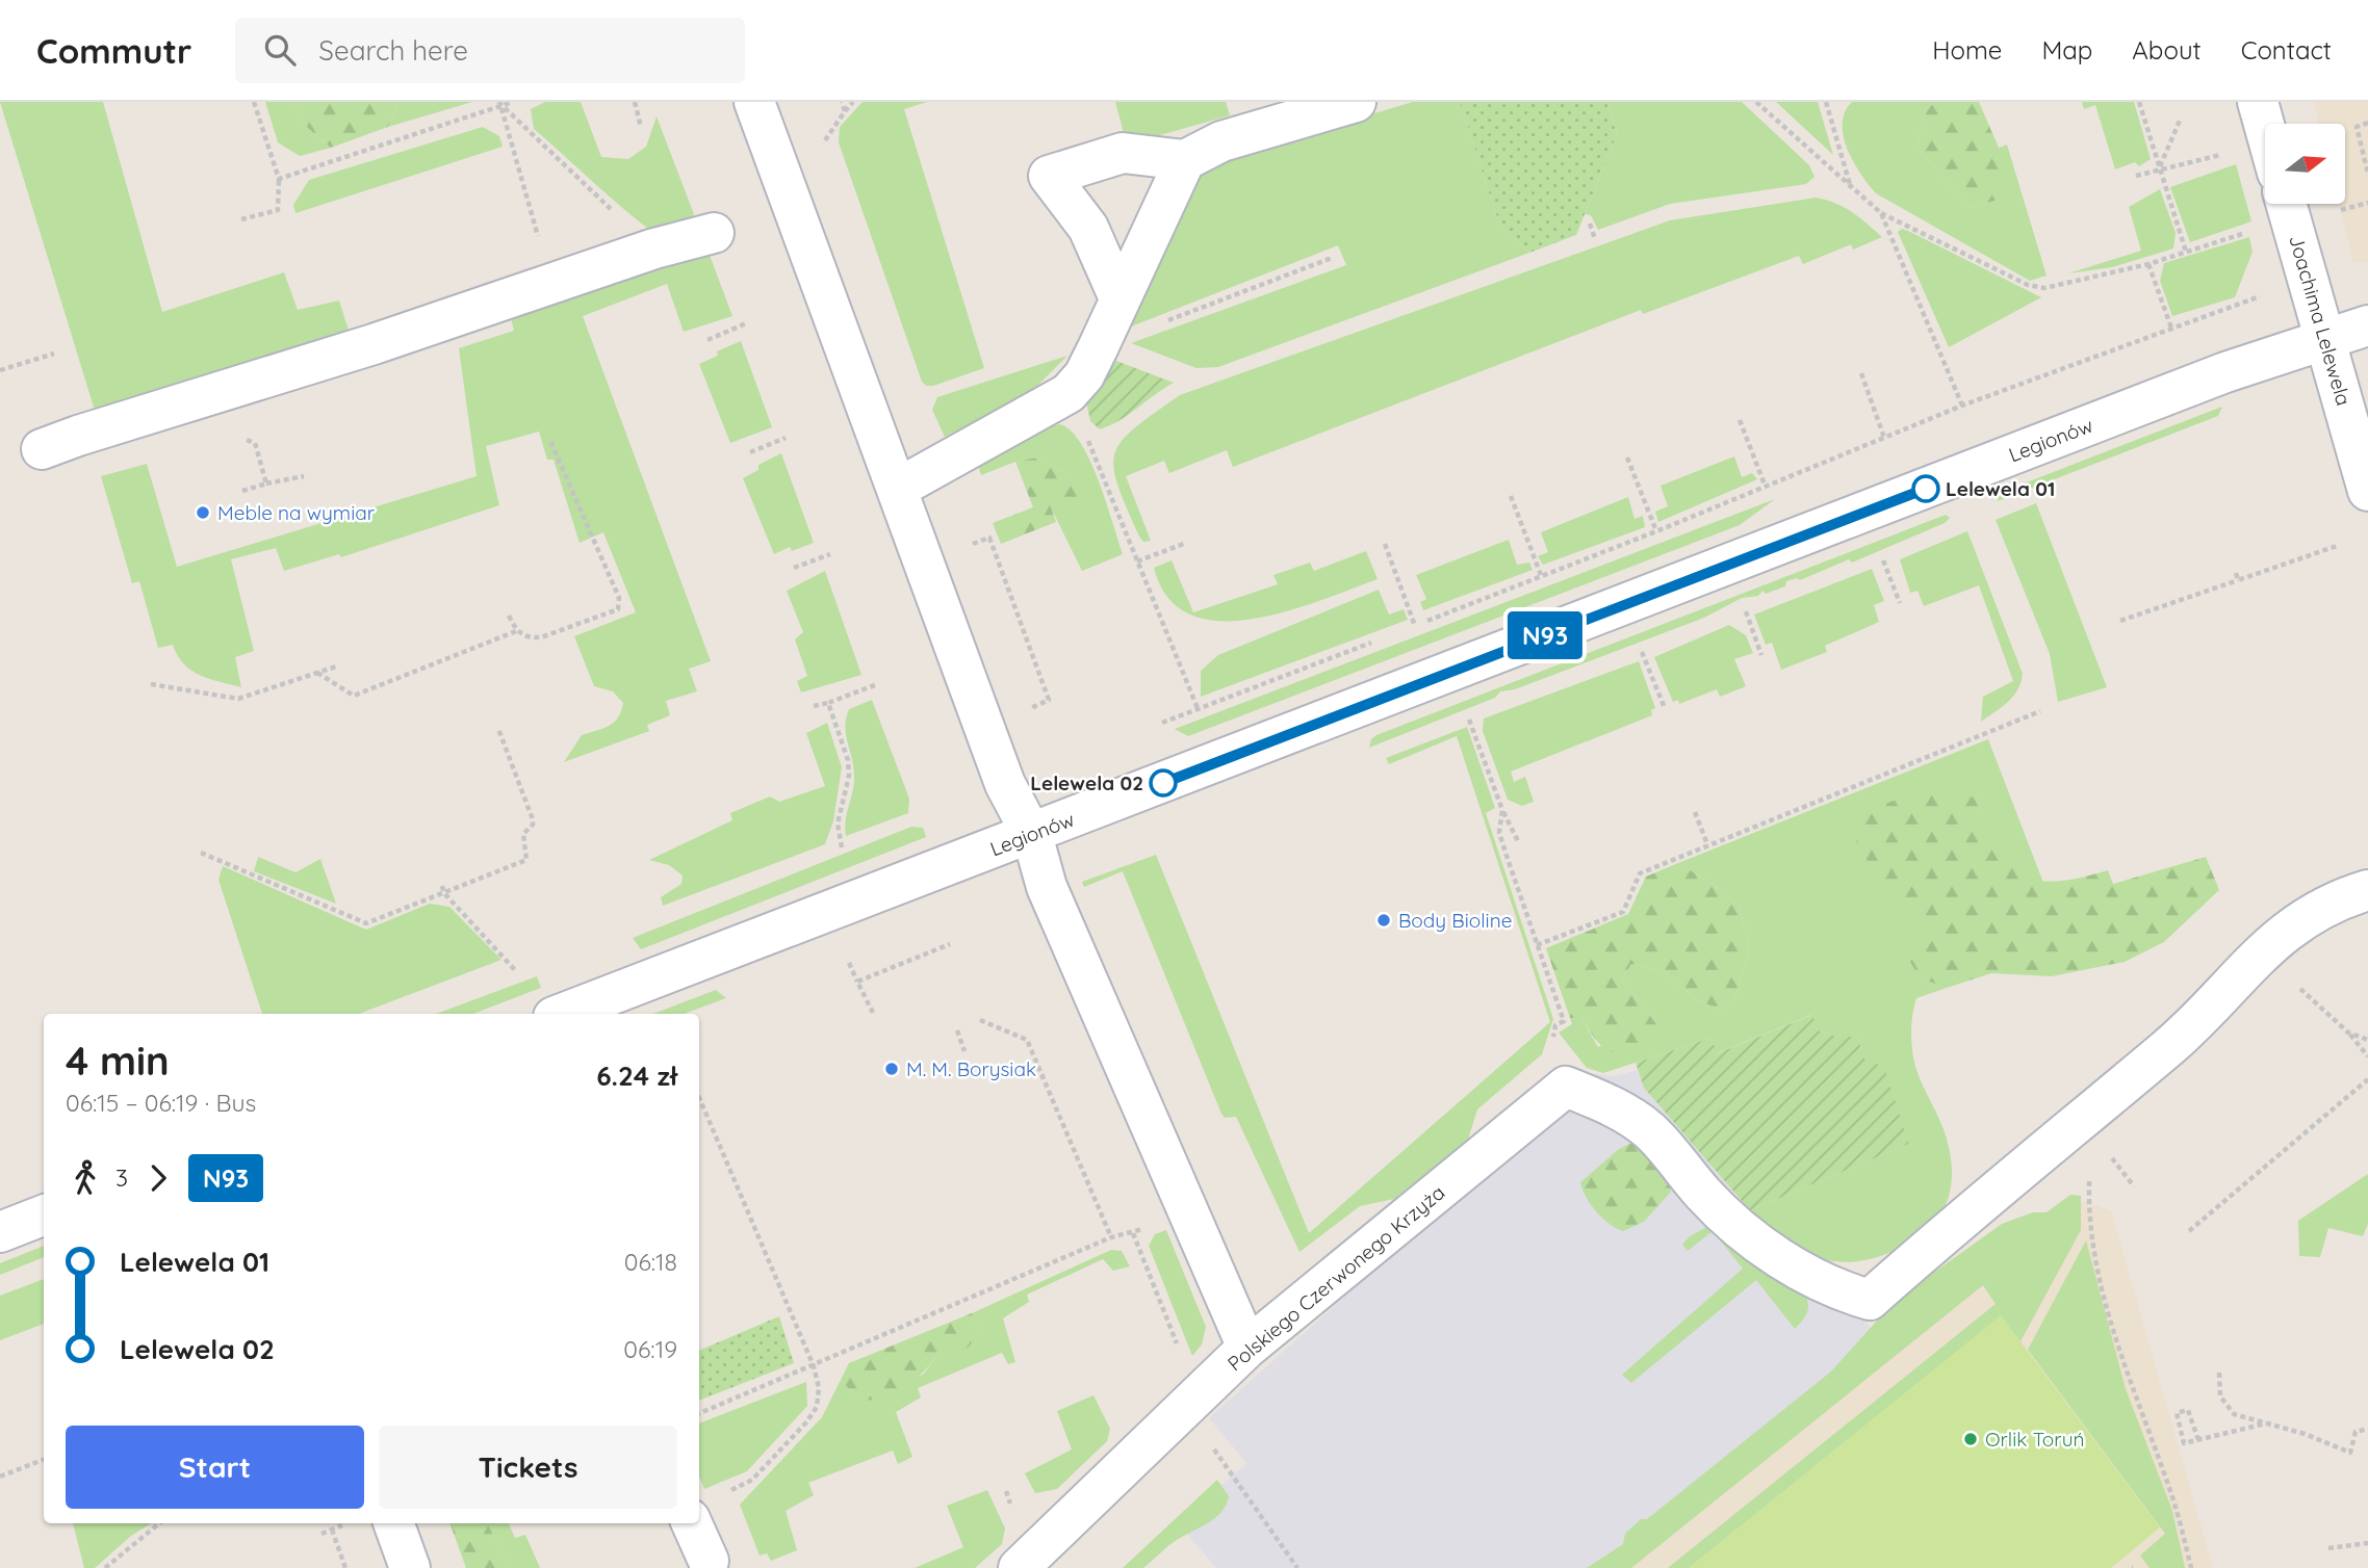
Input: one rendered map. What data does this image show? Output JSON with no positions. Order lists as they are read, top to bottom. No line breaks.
{"streets":{"street":["Joachima Lelewela","Legionów","Polskiego Czerwonego Krzyża"]},"crossings":[["Joachima Lelewela","Legionów"]],"places":["Lelewela 01","Meble na wymiar","Lelewela 02","Body Bioline","M. M. Borysiak","Orlik Toruń"],"lines":["bus line N93"],"north":"right","page":{"header":"Commutr","search":"Search here","nav":["Home","Map","About","Contact"],"on_map":"N93","heading":["4 min","06:15 – 06:19 · Bus","6.24 zł"],"legs":["3","N93"],"list":[{"name":"Lelewela 01","value":"06:18"},{"name":"Lelewela 02","value":"06:19"}],"buttons":["Start","Tickets"]}}
